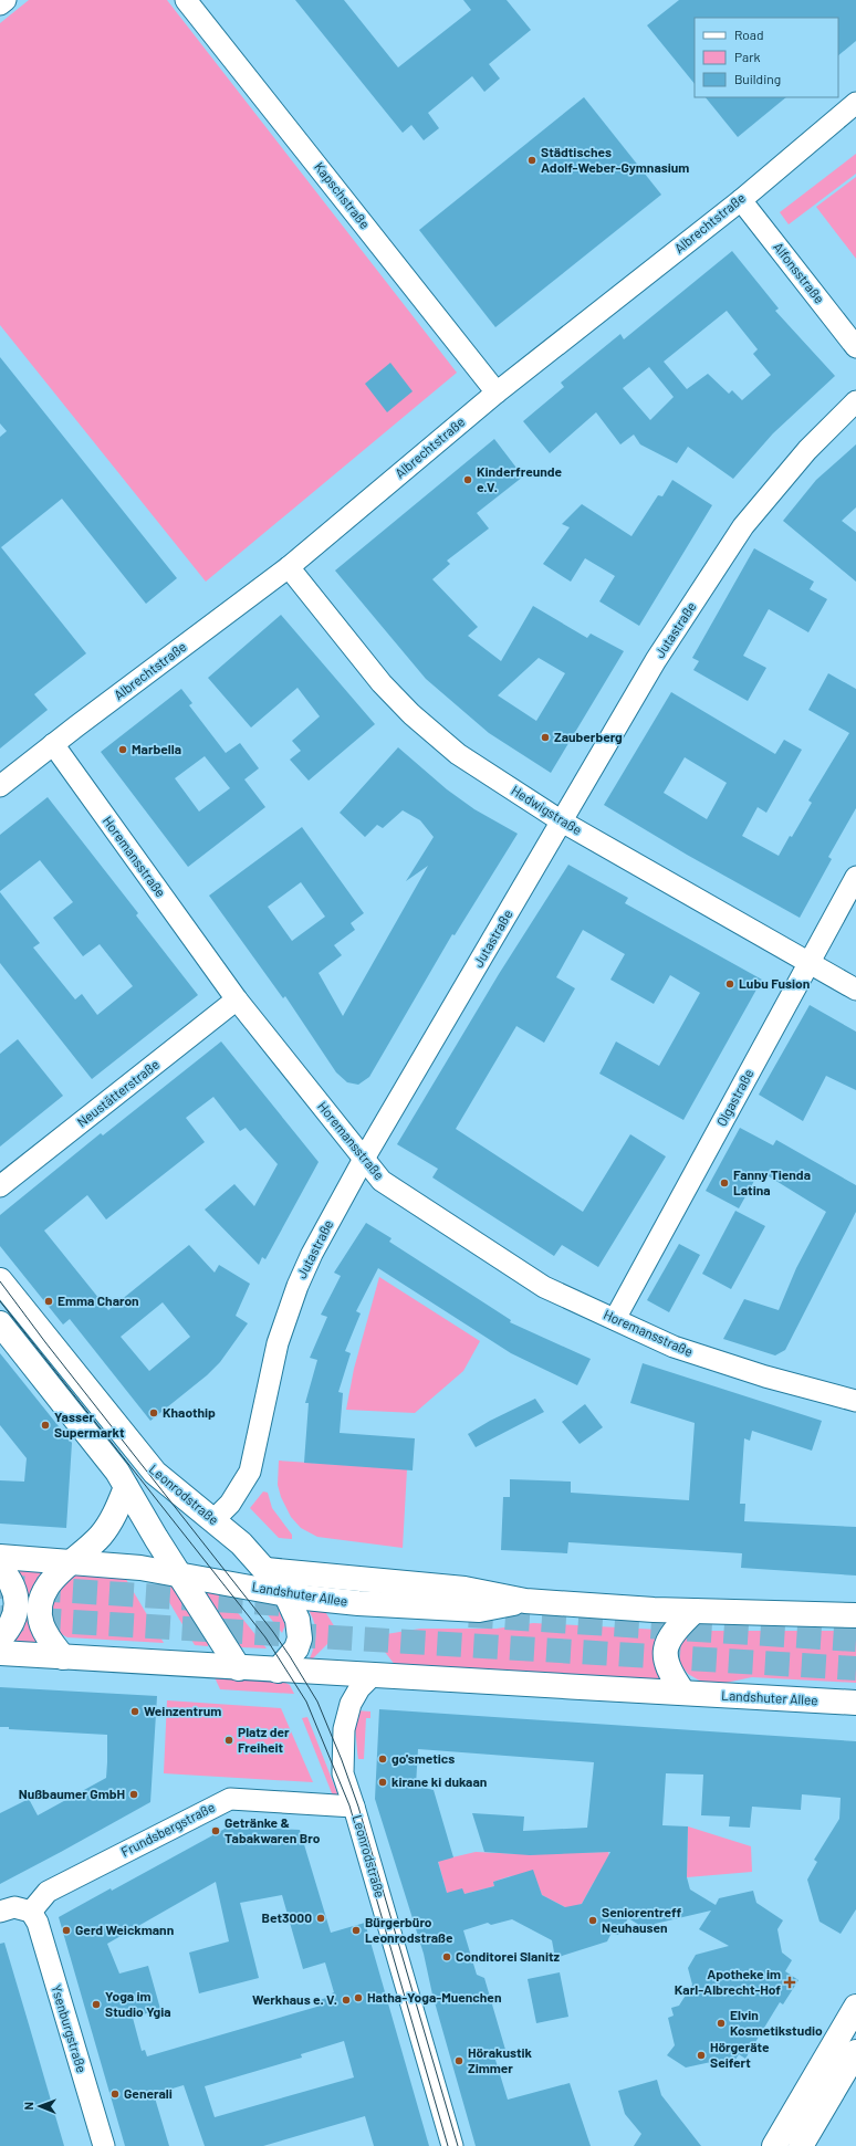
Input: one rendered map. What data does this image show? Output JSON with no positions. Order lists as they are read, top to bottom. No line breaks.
{"streets":{"main road":["Leonrodstraße","Landshuter Allee"],"street":["Kapschstraße","Albrechtstraße","Alfonsstraße","Jutastraße","Hedwigstraße","Horemansstraße","Neustätterstraße","Olgastraße","Frundsbergstraße","Ysenburgstraße"]},"crossings":[["Kapschstraße","Albrechtstraße"],["Albrechtstraße","Alfonsstraße"],["Albrechtstraße","Hedwigstraße"],["Albrechtstraße","Horemansstraße"],["Jutastraße","Hedwigstraße"],["Jutastraße","Horemansstraße"],["Jutastraße","Leonrodstraße"],["Hedwigstraße","Olgastraße"],["Horemansstraße","Neustätterstraße"],["Horemansstraße","Olgastraße"],["Leonrodstraße","Landshuter Allee"],["Leonrodstraße","Frundsbergstraße"],["Frundsbergstraße","Ysenburgstraße"]],"places":{"other":["Städtisches Adolf-Weber-Gymnasium","Kinderfreunde e.V.","Zauberberg","Marbella","Lubu Fusion","Fanny Tienda Latina","Emma Charon","Khaothip","Yasser Supermarkt","Weinzentrum","Platz der Freiheit","go'smetics","kirane ki dukaan","Nußbaumer GmbH","Getränke & Tabakwaren Bro","Bet3000","Seniorentreff Neuhausen","Gerd Weickmann","Bürgerbüro Leonrodstraße","Conditorei Slanitz","Hatha-Yoga-Muenchen","Werkhaus e. V.","Yoga im Studio Ygia","Elvin Kosmetikstudio","Hörgeräte Seifert","Hörakustik Zimmer","Generali"],"health":["Apotheke im Karl-Albrecht-Hof"]},"legend":["Road","Park","Building"],"north":"left"}
